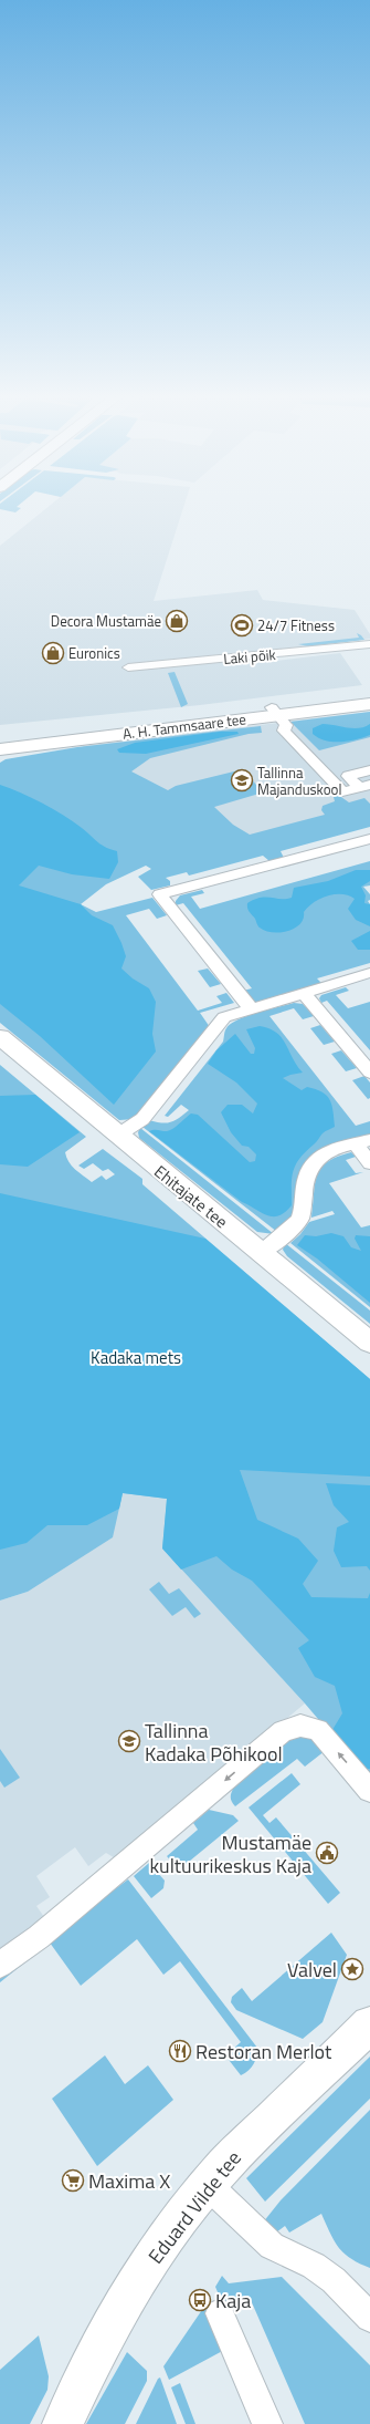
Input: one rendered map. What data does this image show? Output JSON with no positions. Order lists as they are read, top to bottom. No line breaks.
{"streets":{"main road":["A. H. Tammsaare tee","Ehitajate tee","Eduard Vilde tee"],"street":["Laki põik"]},"parks":["Kadaka mets"],"places":{"shop":["Decora Mustamäe","Euronics"],"sports":["24/7 Fitness"],"school or university":["Tallinna Majanduskool","Tallinna Kadaka Põhikool"],"public building":["Mustamäe kultuurikeskus Kaja"],"place":["Valvel"],"restaurant":["Restoran Merlot"],"supermarket":["Maxima X"],"bus stop":["Kaja"]}}
